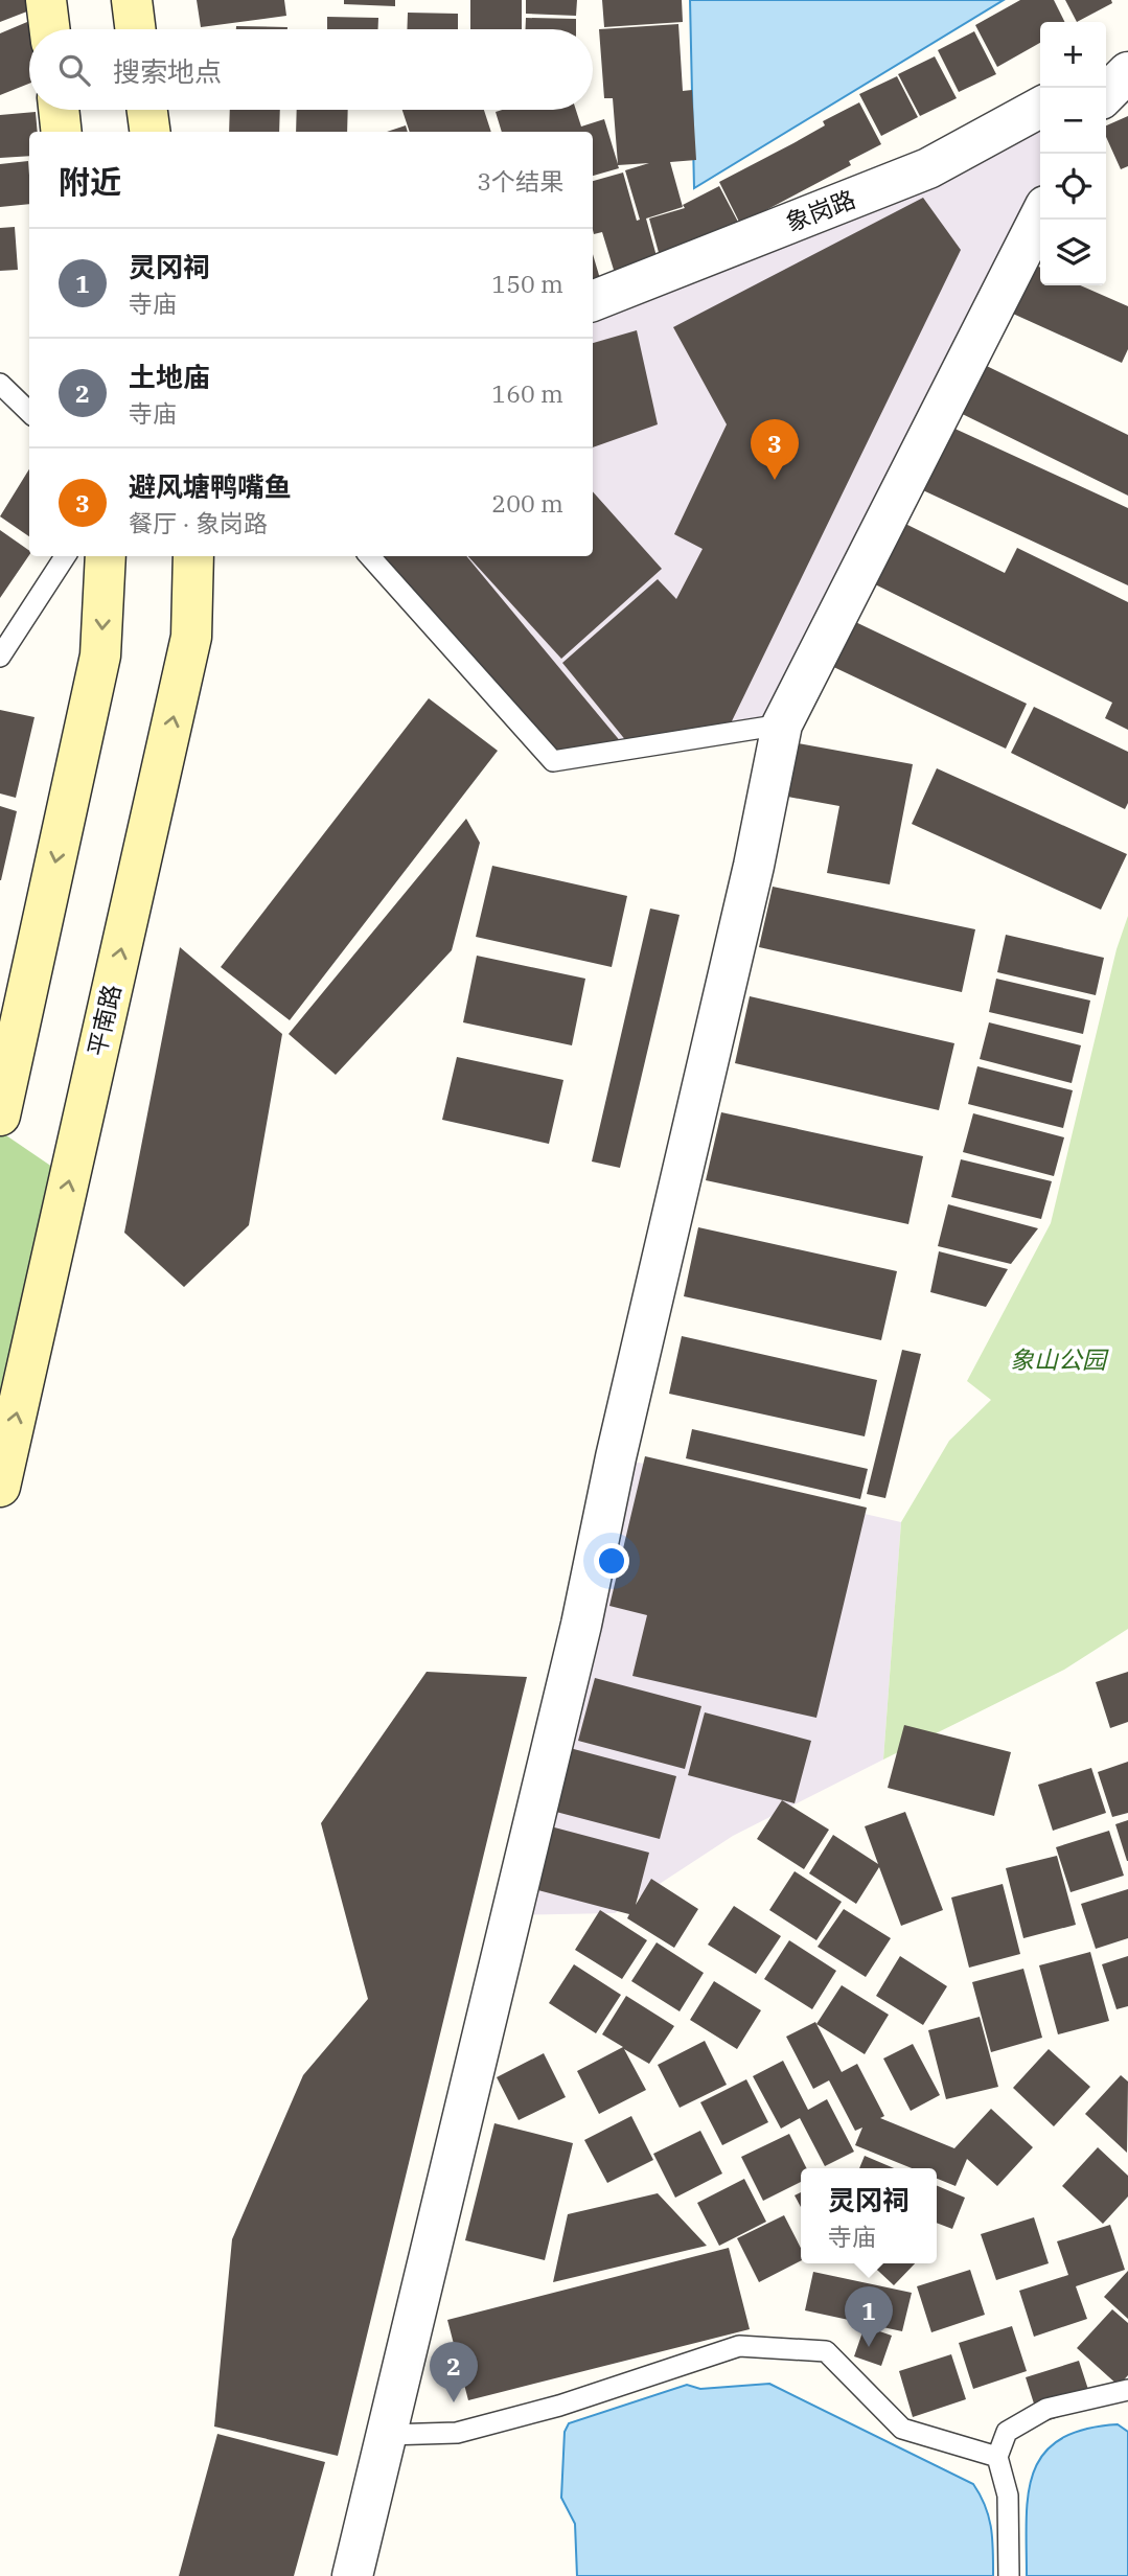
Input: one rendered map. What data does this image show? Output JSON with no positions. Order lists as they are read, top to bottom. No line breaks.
{"streets":{"main road":["平南路"],"street":["象岗路"]},"parks":["象山公园"],"page":{"map_buttons":["+","−"],"search":"搜索地点","heading":["附近","3个结果"],"list":[{"mark":"1","name":"灵冈祠","note":"寺庙","value":"150 m"},{"mark":"2","name":"土地庙","note":"寺庙","value":"160 m"},{"mark":"3","name":"避风塘鸭嘴鱼","note":"餐厅 · 象岗路","value":"200 m"}],"pins":["3","1","2"],"popup":["灵冈祠","寺庙"]}}
